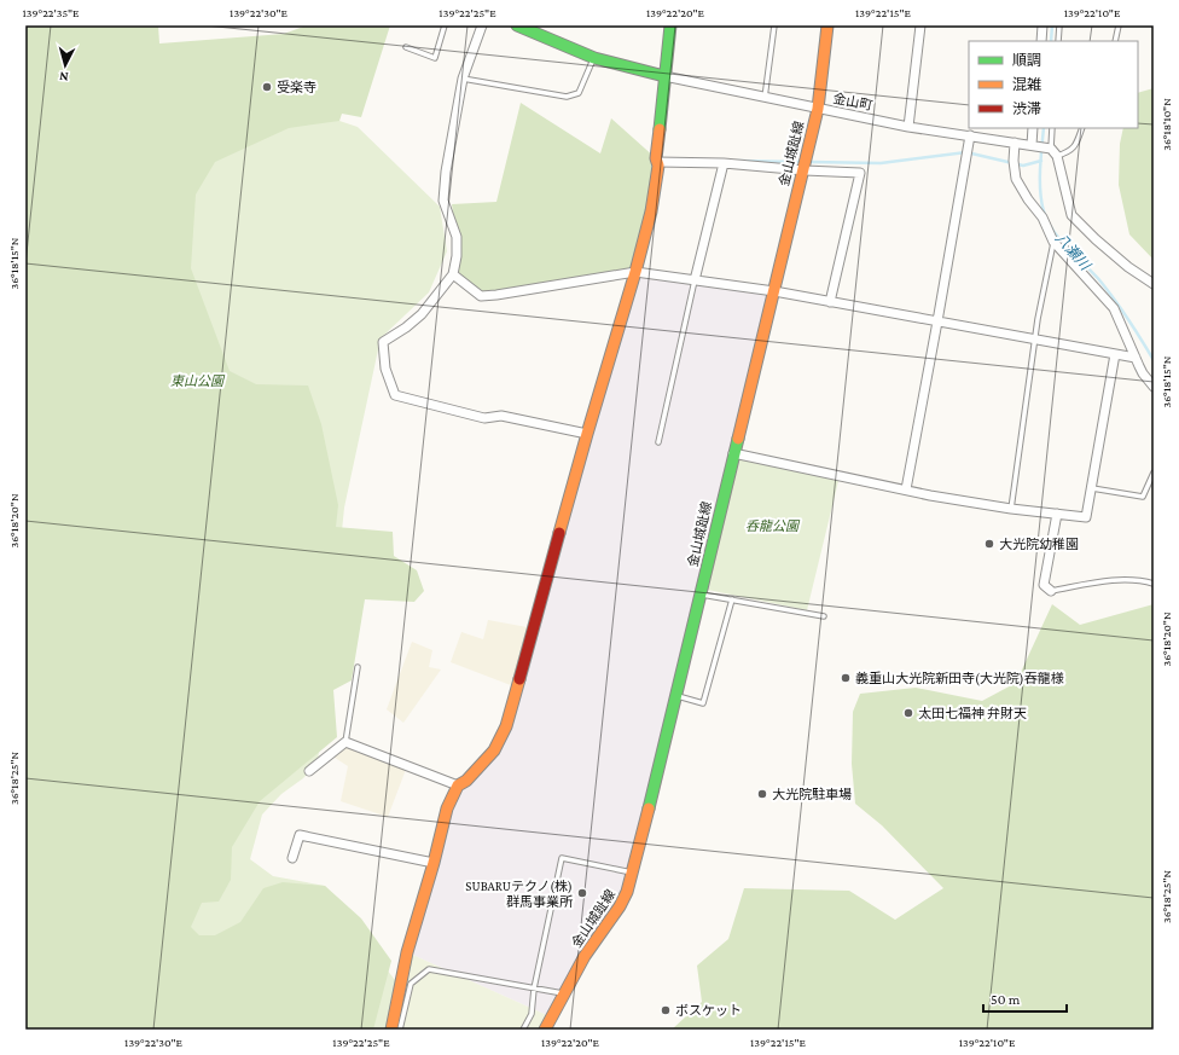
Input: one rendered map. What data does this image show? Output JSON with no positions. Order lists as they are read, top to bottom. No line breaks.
{"streets":{"street":["金山町","金山城趾線"]},"crossings":[["金山町","金山城趾線"]],"water":["八瀬川"],"parks":["東山公園","呑龍公園"],"places":["受楽寺","大光院幼稚園","義重山大光院新田寺(大光院)吞龍様","太田七福神 弁財天","大光院駐車場","SUBARUテクノ(株) 群馬事業所","ボスケット"],"legend":["順調","混雑","渋滞"],"scale_bar":"50 m","north":"bottom","coordinates":["139°22'35\"E","139°22'30\"E","139°22'25\"E","139°22'20\"E","139°22'15\"E","139°22'10\"E","36°18'10\"N","36°18'15\"N","36°18'20\"N","36°18'25\"N"]}
